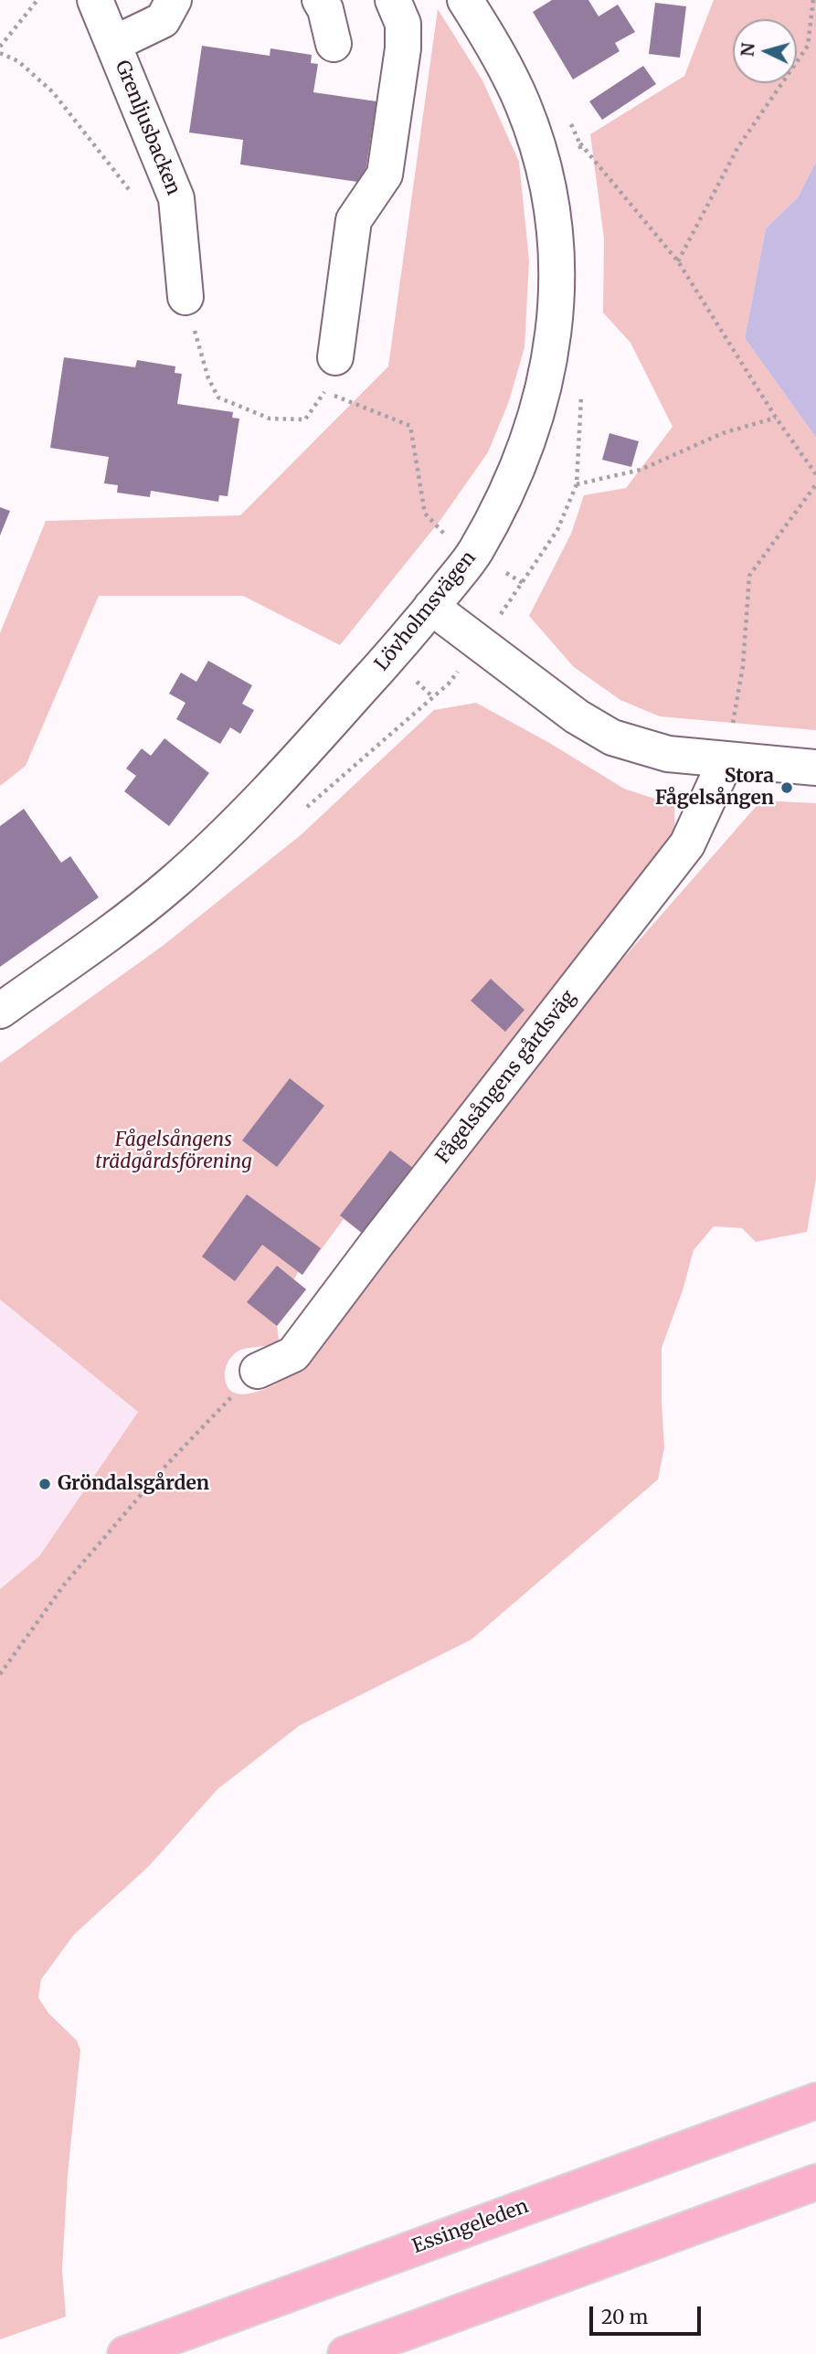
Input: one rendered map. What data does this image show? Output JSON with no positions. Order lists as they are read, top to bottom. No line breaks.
{"streets":{"highway":["Essingeleden"],"street":["Grenljusbacken","Lövholmsvägen","Fågelsångens gårdsväg"]},"parks":["Fågelsångens trädgårdsförening"],"places":["Stora Fågelsången","Gröndalsgården"],"scale_bar":"20 m","north":"left"}
